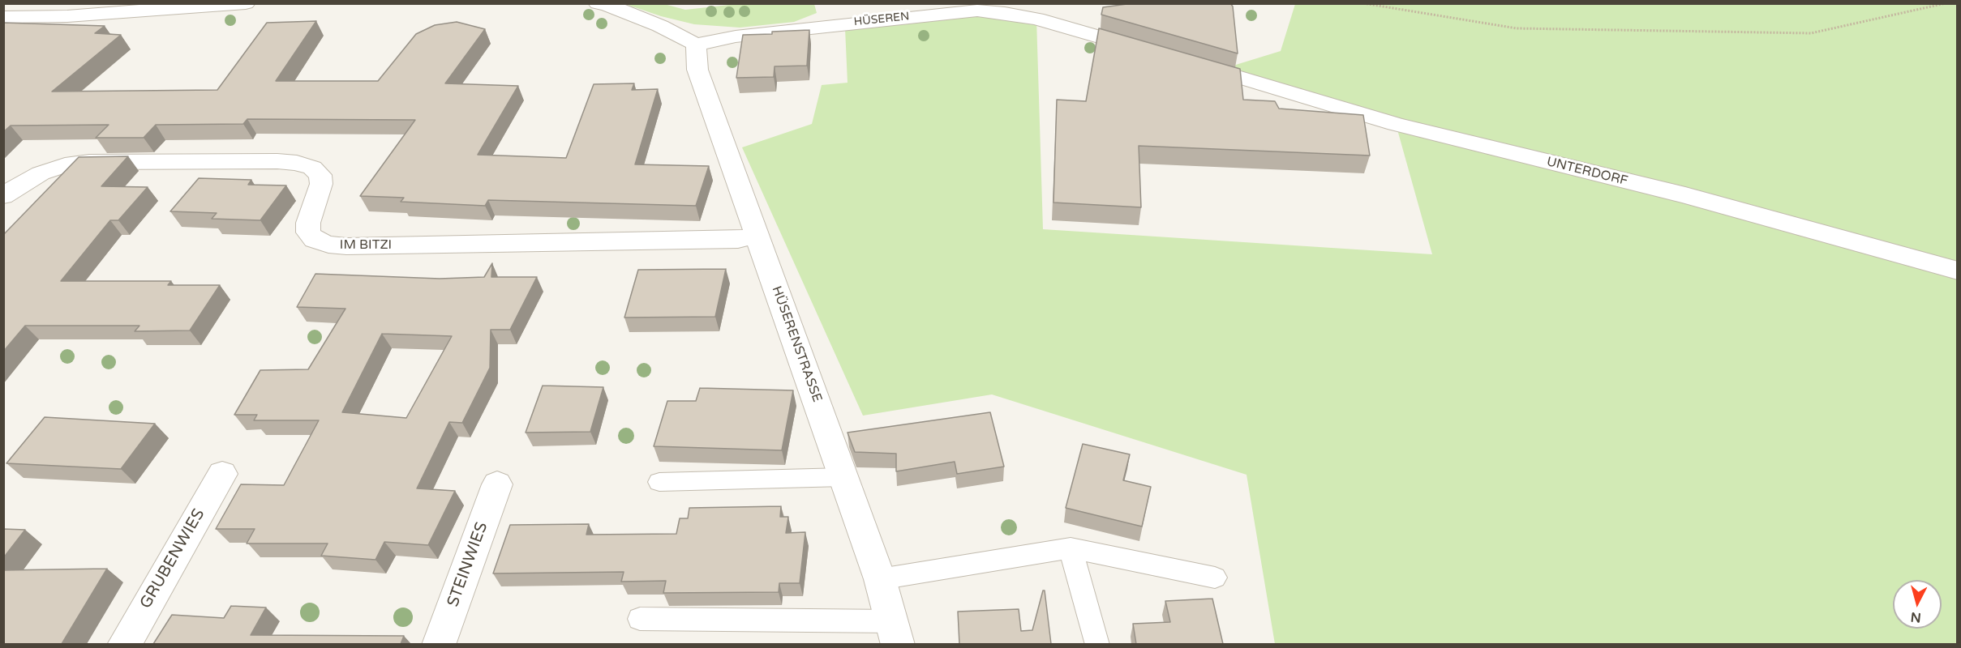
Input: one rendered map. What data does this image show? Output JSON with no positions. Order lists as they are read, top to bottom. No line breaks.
{"streets":{"street":["HÜSEREN","UNTERDORF","IM BITZI","HÜSERENSTRASSE","GRUBENWIES","STEINWIES"]},"crossings":[["HÜSEREN","HÜSERENSTRASSE"],["IM BITZI","HÜSERENSTRASSE"]],"north":"bottom"}
